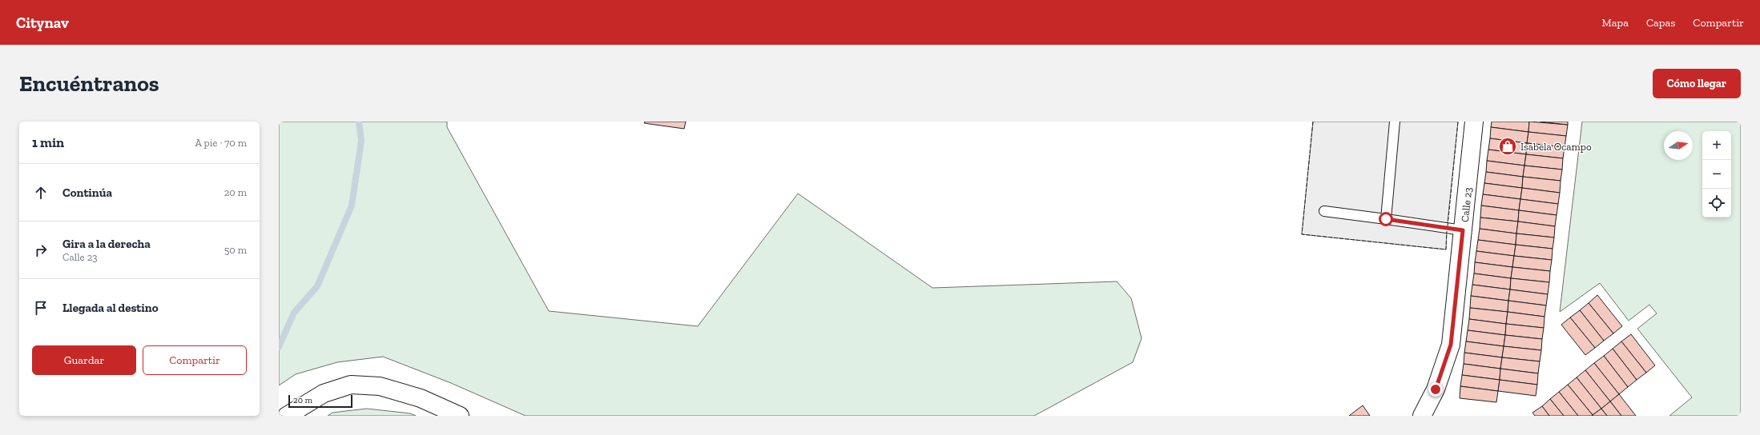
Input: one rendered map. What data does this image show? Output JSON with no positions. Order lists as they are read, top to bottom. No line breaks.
{"streets":{"street":["Calle 23"]},"places":{"shop":["Isabela Ocampo"]},"scale_bar":"20 m","north":"right","page":{"header":"Citynav","nav":["Mapa","Capas","Compartir"],"buttons":["Cómo llegar",["Guardar","Compartir"]],"title":"Encuéntranos","heading":["1 min","A pie · 70 m"],"map_buttons":["+","−"],"list":[["Continúa","20 m"],["Gira a la derecha","Calle 23","50 m"],"Llegada al destino"],"scale":"20 m"}}
